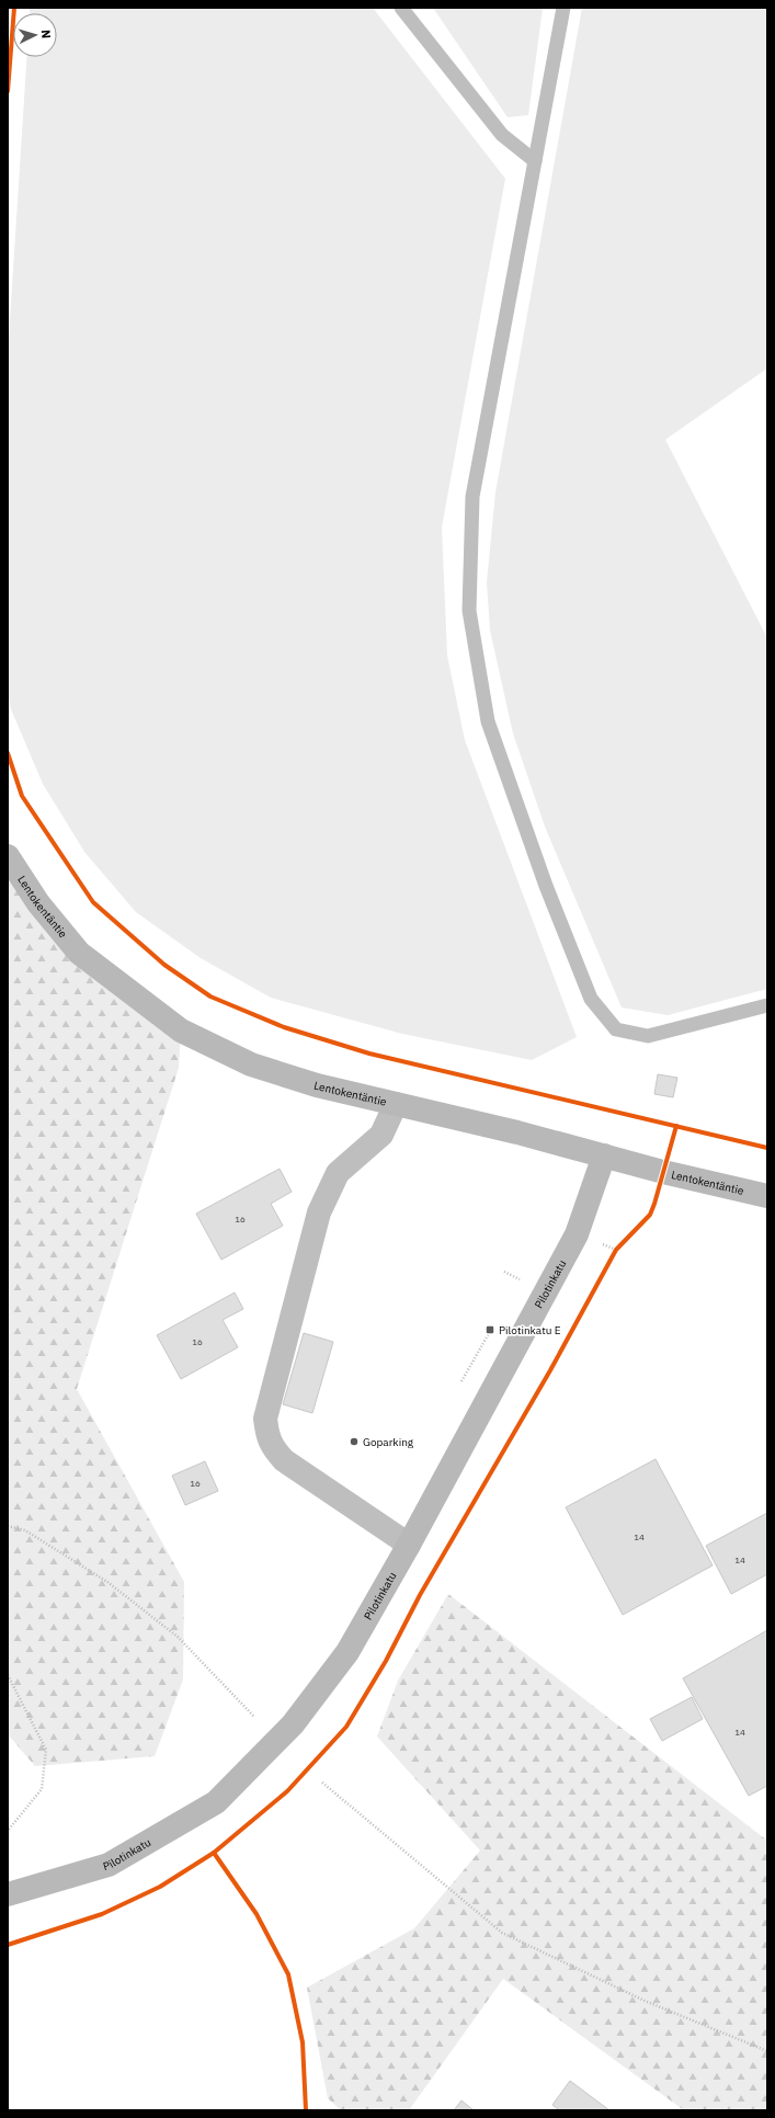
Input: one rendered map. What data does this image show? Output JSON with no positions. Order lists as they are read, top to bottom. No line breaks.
{"streets":{"street":["Lentokentäntie","Pilotinkatu"]},"crossings":[["Lentokentäntie","Pilotinkatu"]],"places":{"transit":["Pilotinkatu E"],"other":["Goparking"]},"house_numbers":["16","16","16","14","14","14"],"north":"right"}
